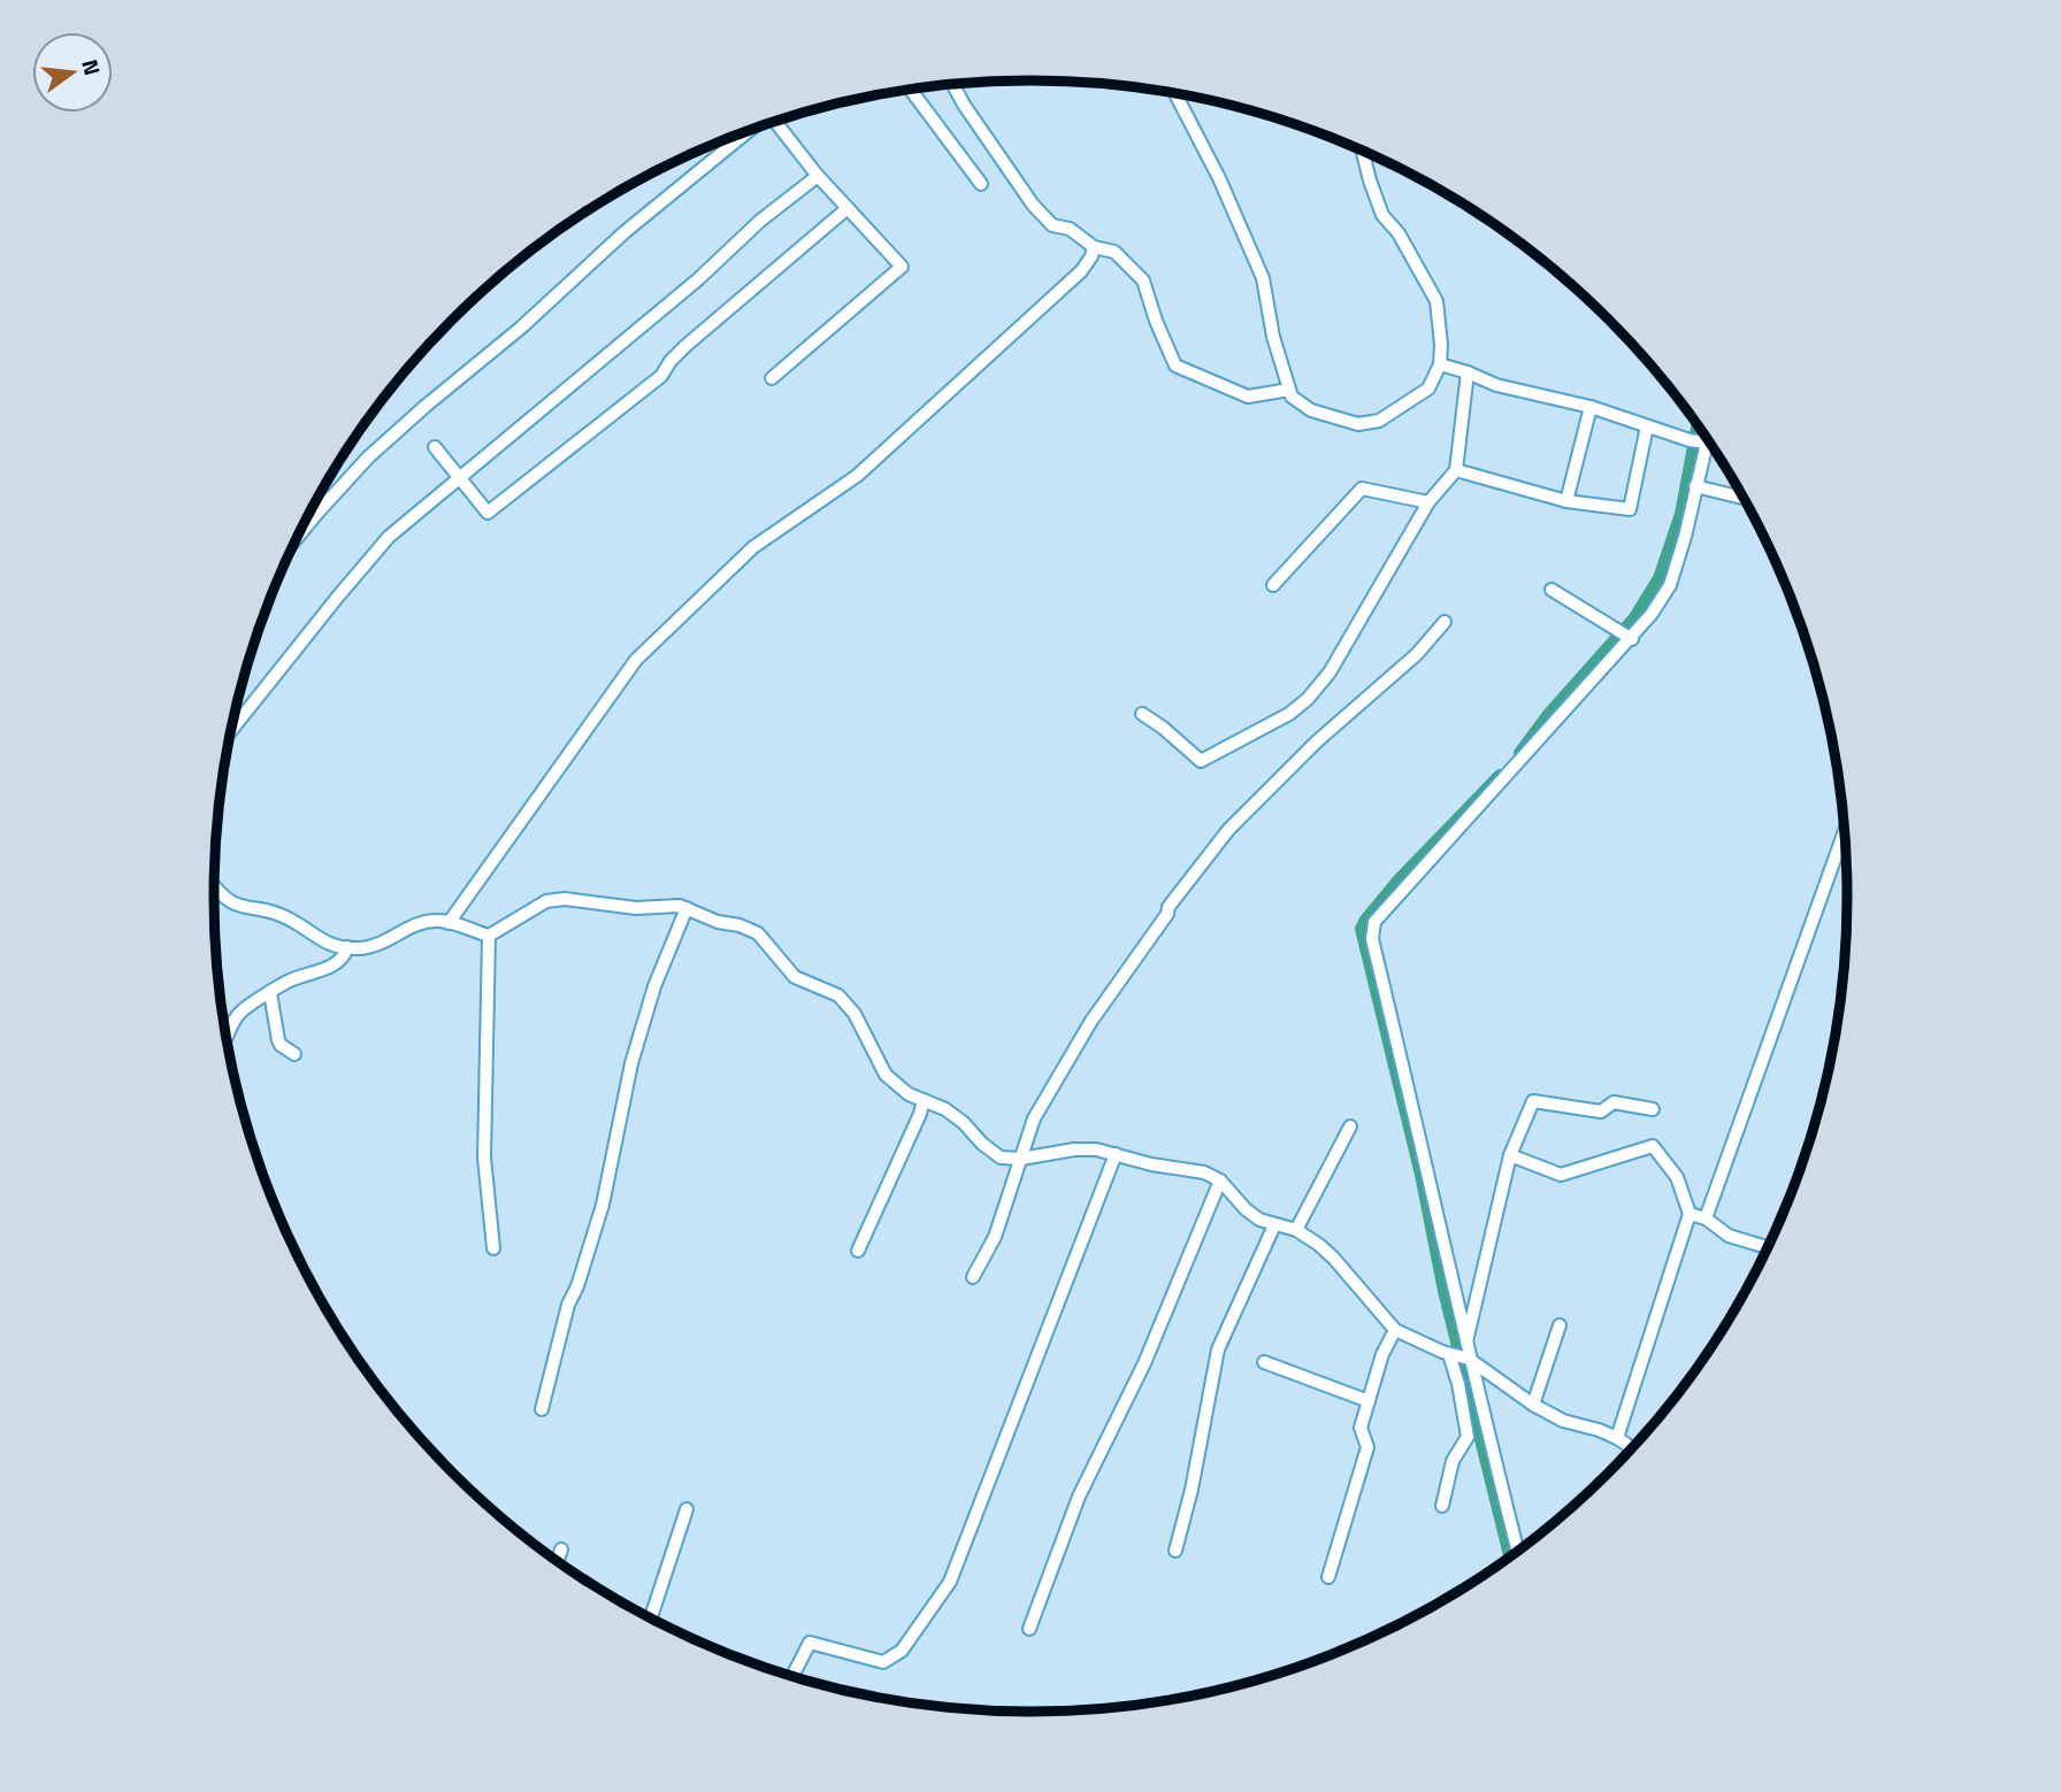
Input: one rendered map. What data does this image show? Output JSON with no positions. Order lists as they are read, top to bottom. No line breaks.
{"north":"right"}
